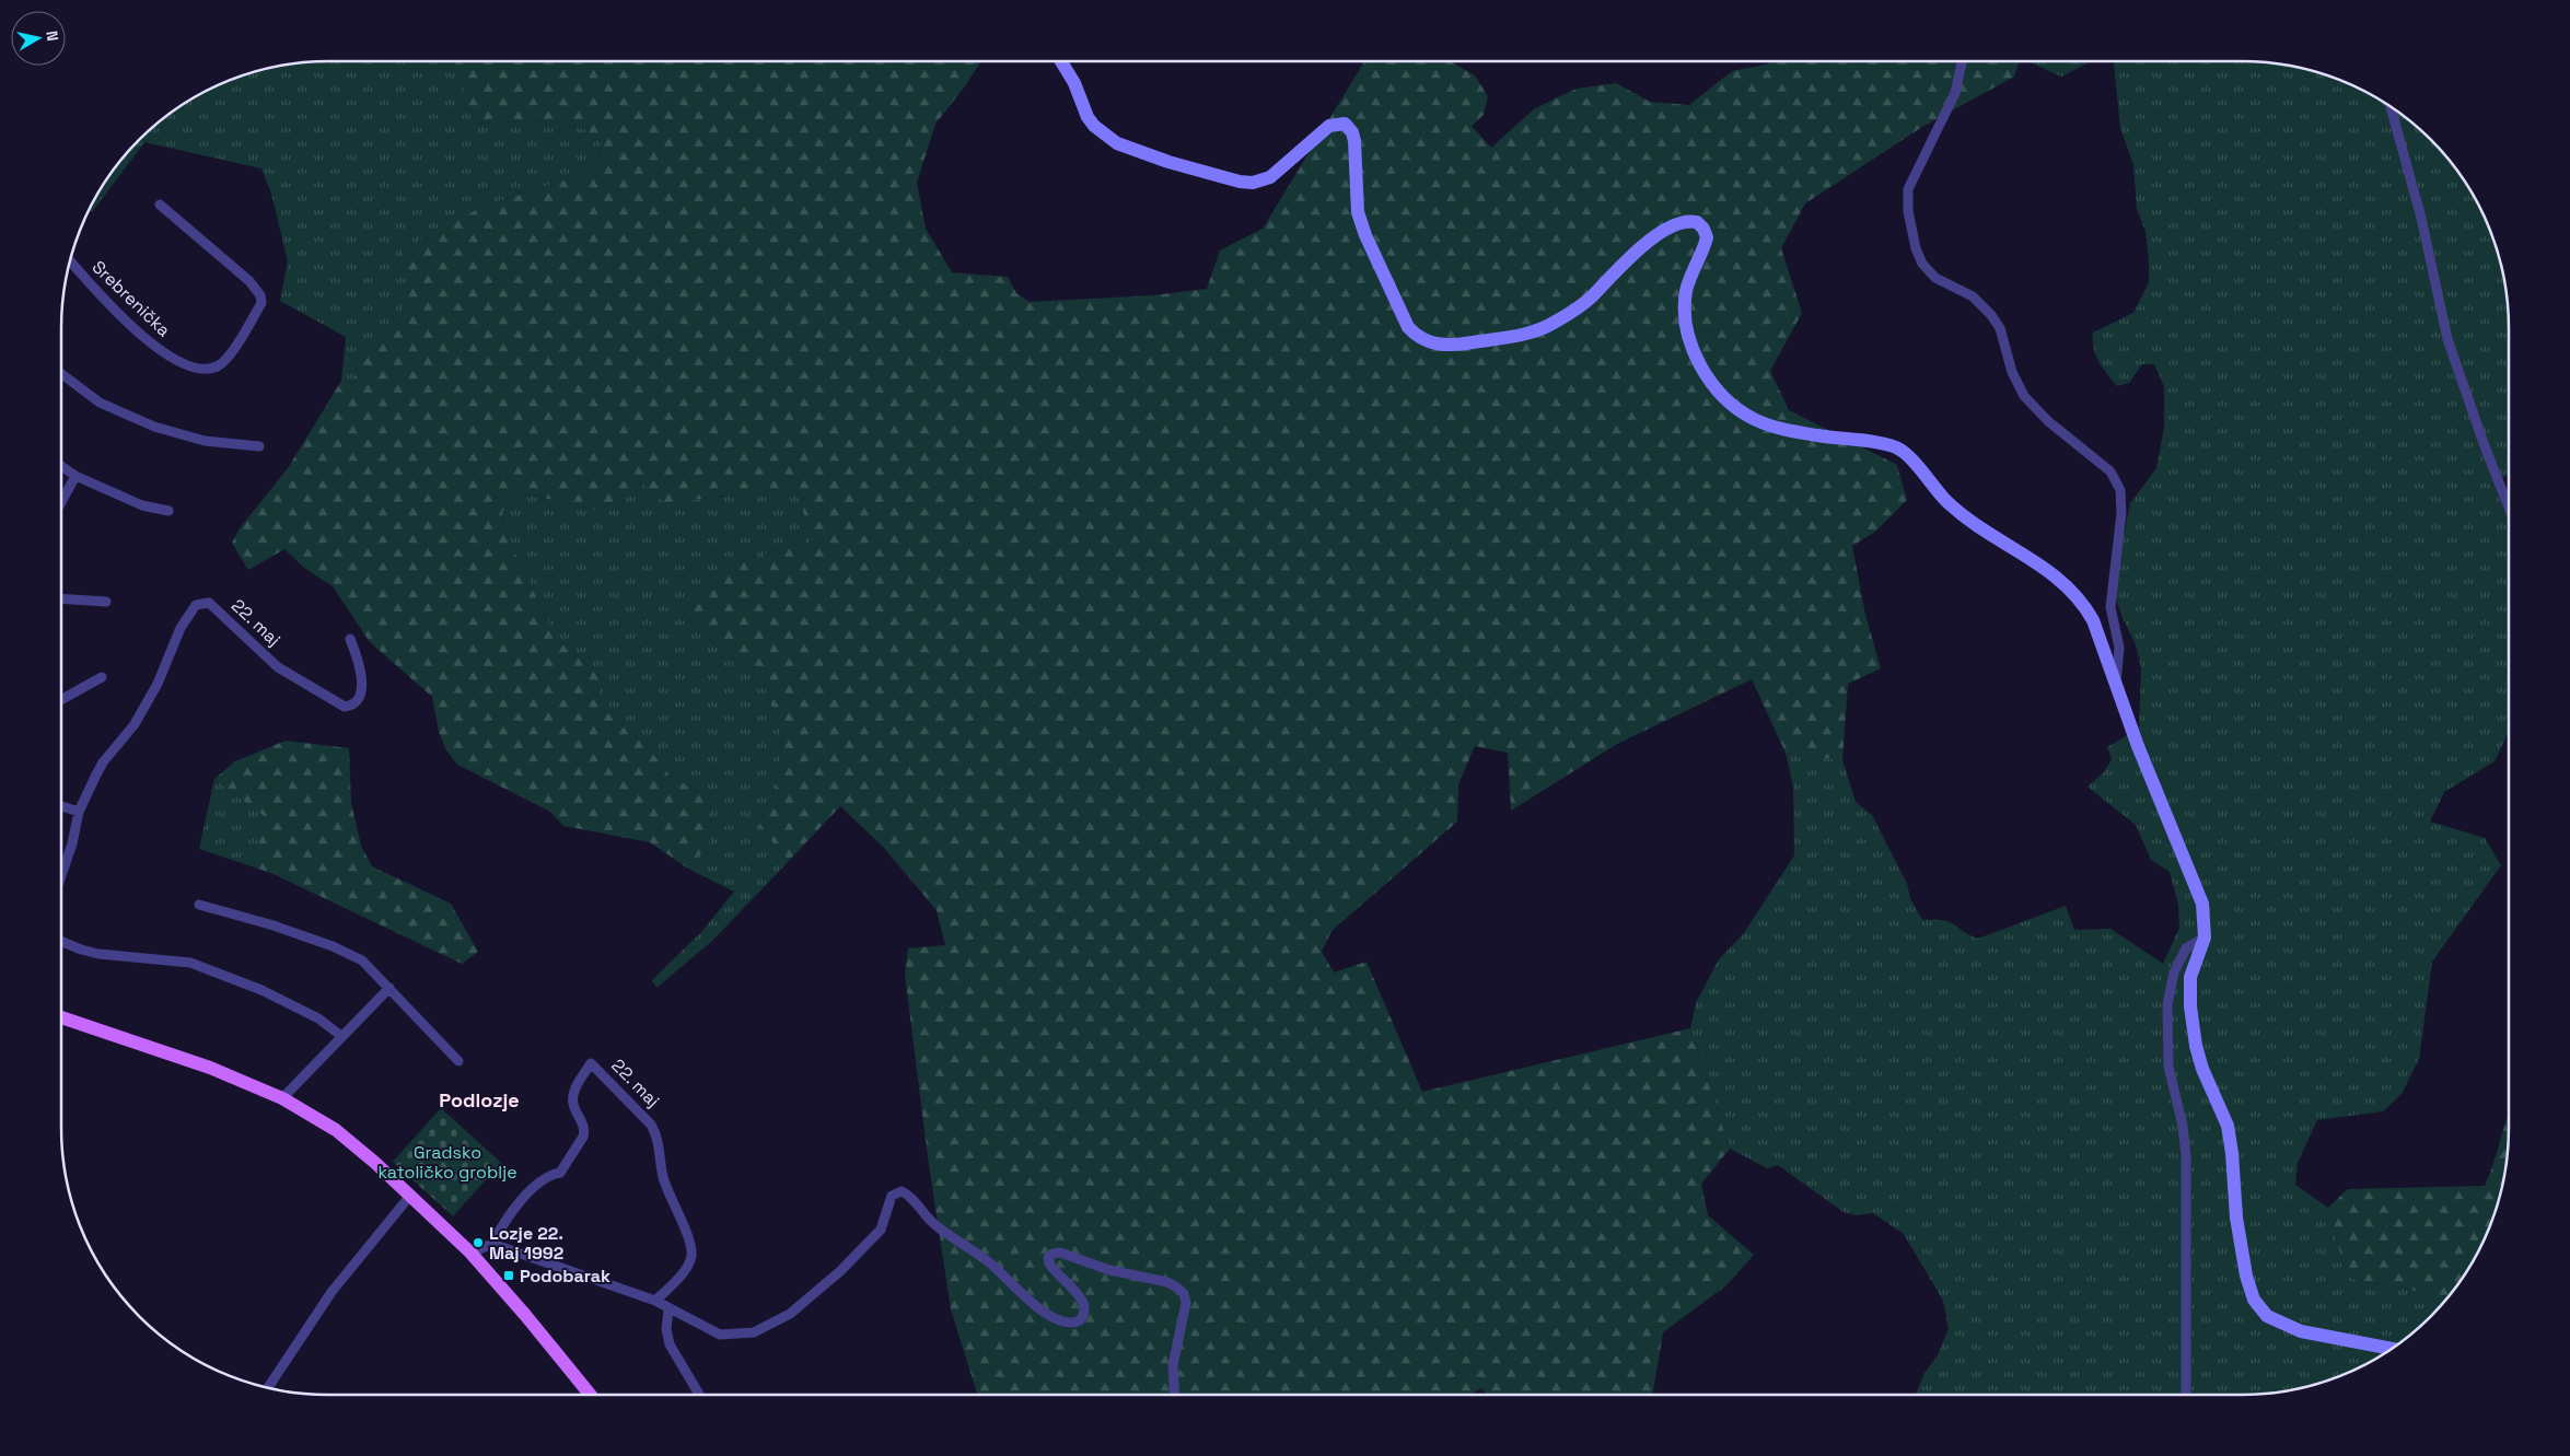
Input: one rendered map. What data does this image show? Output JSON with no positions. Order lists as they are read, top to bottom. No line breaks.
{"streets":{"street":["Srebrenička","22. maj"]},"districts":["Podlozje"],"parks":["Gradsko katoličko groblje"],"places":{"other":["Lozje 22. Maj 1992"],"transit":["Podobarak"]},"north":"right"}
